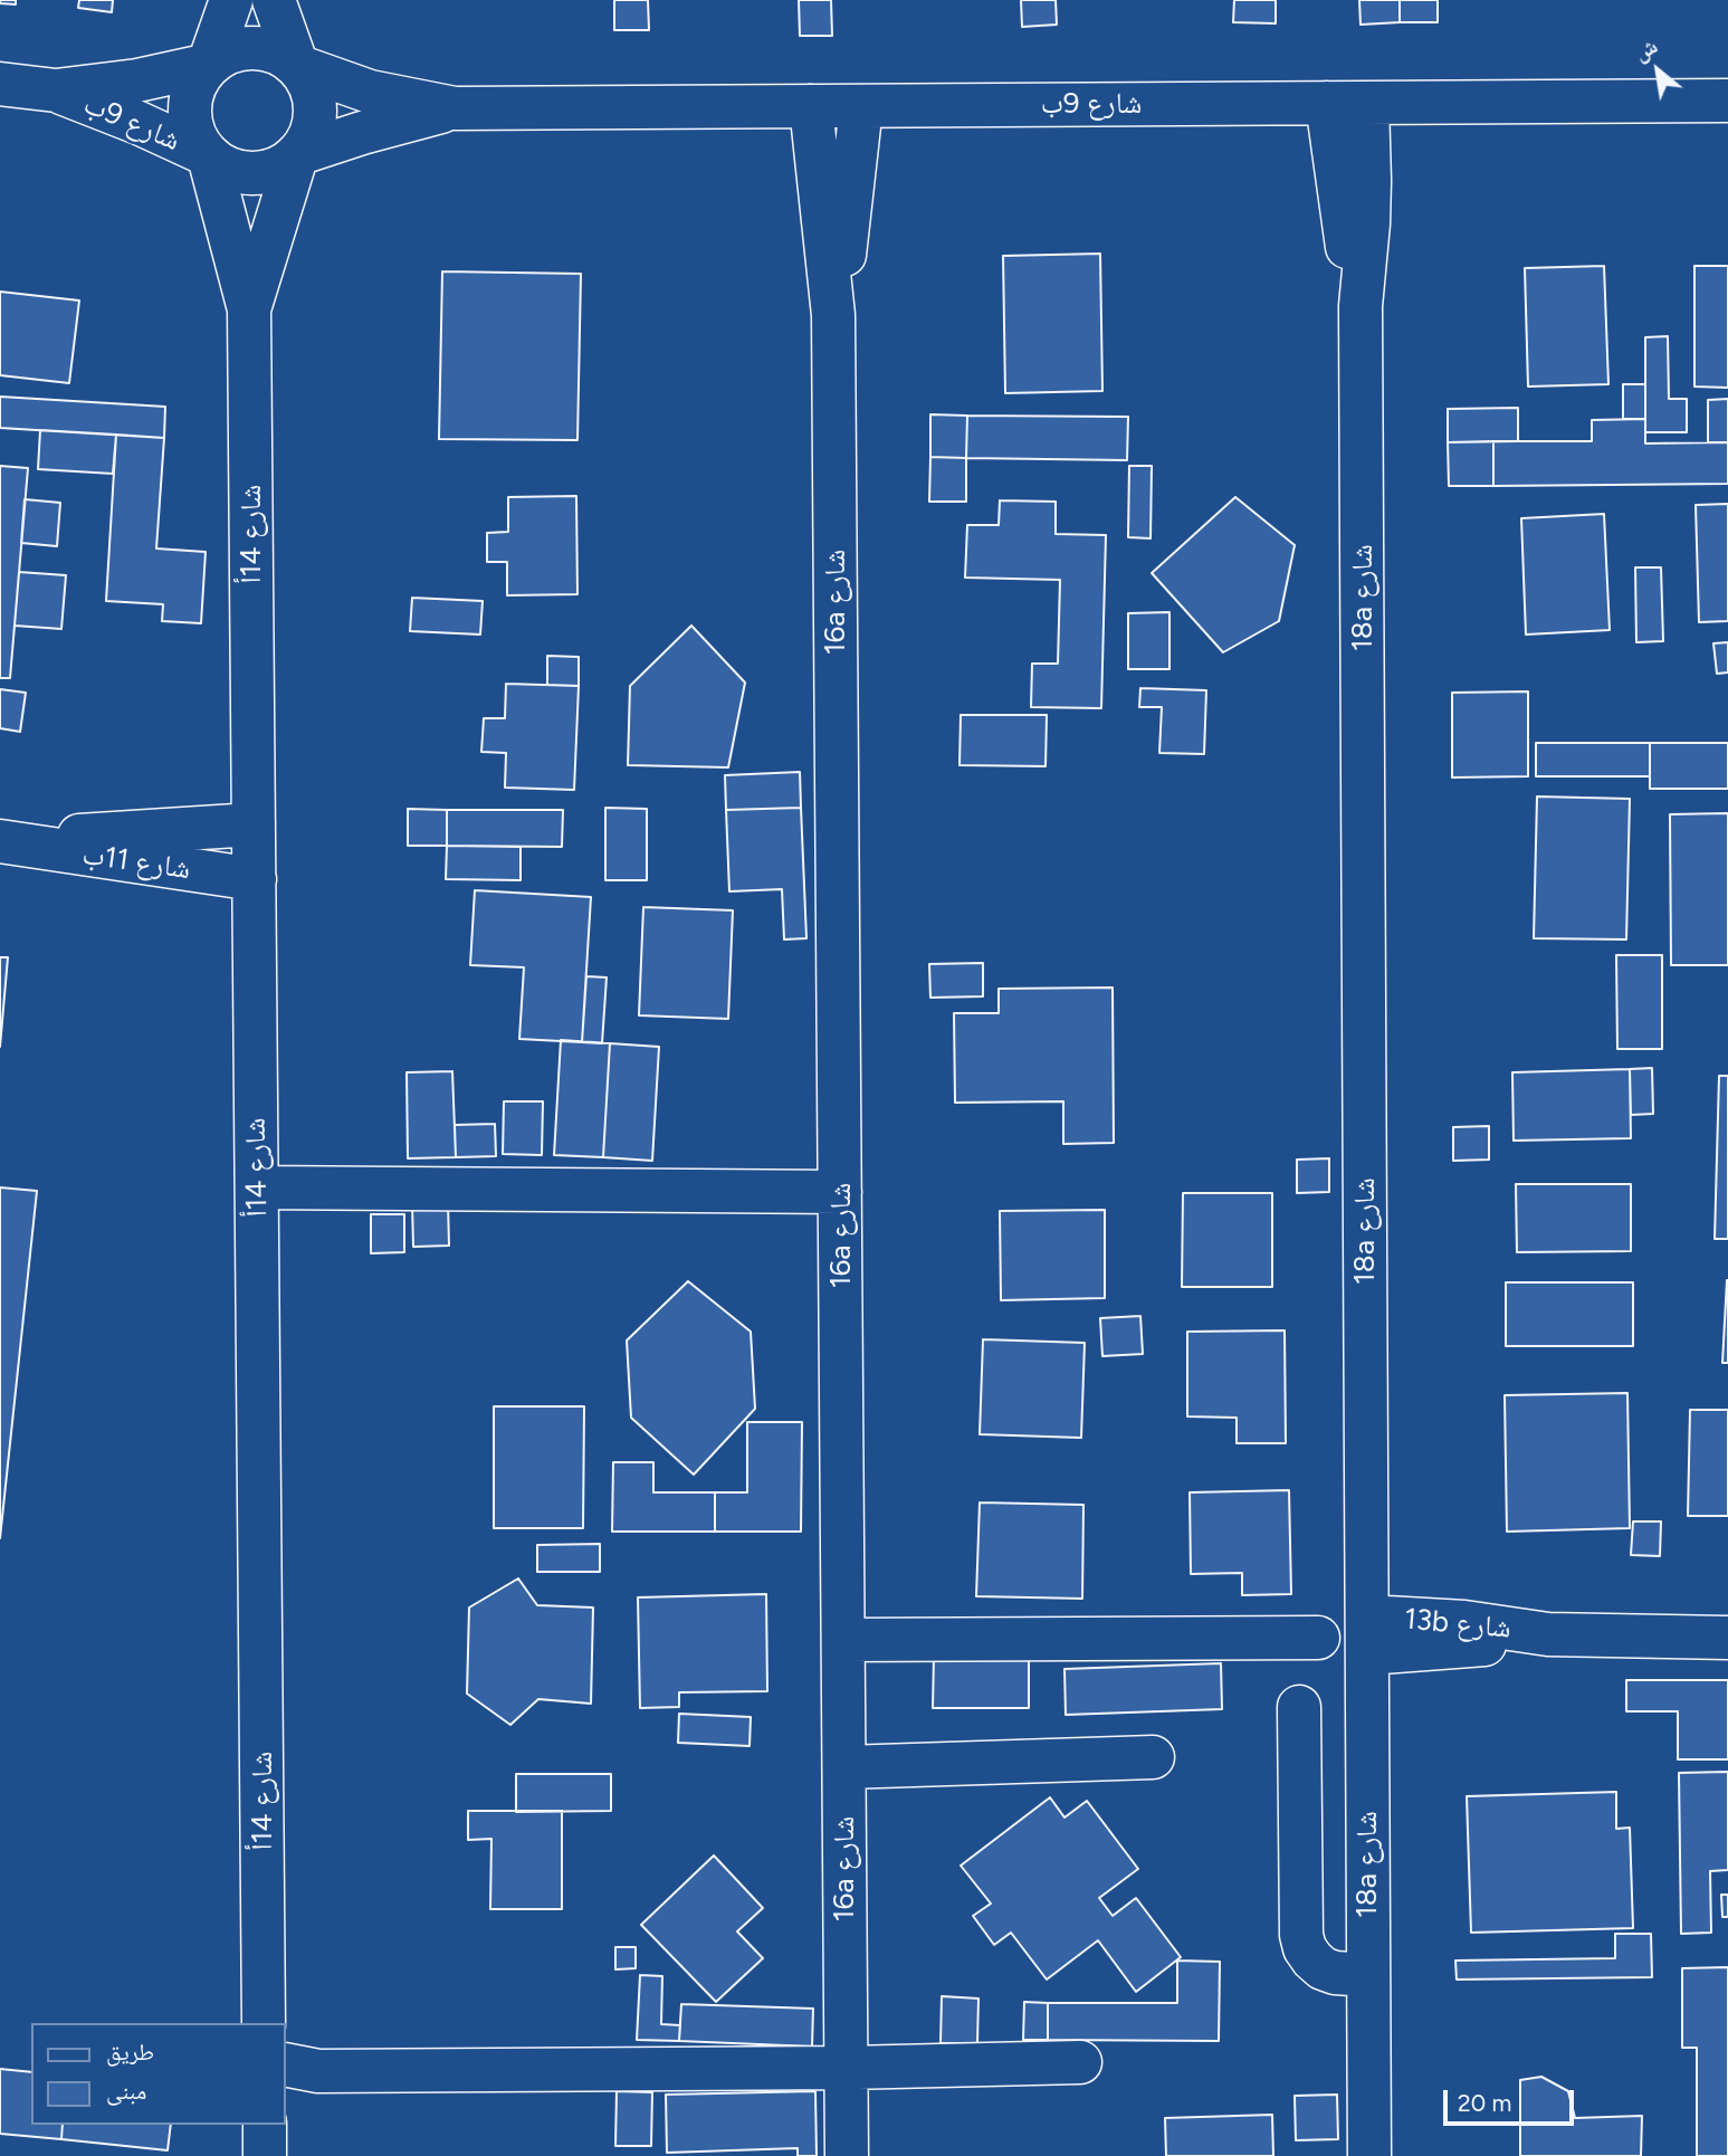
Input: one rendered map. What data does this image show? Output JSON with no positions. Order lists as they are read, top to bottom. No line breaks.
{"streets":{"street":["شارع 9ب","شارع 14أ","18a شارع","16a شارع","شارع 11ب","13b شارع"]},"crossings":[["شارع 9ب","شارع 14أ"],["شارع 9ب","18a شارع"],["شارع 9ب","16a شارع"],["شارع 14أ","شارع 11ب"],["18a شارع","13b شارع"]],"legend":["طريق","مبنى"],"scale_bar":"20 m","north":"top left"}
